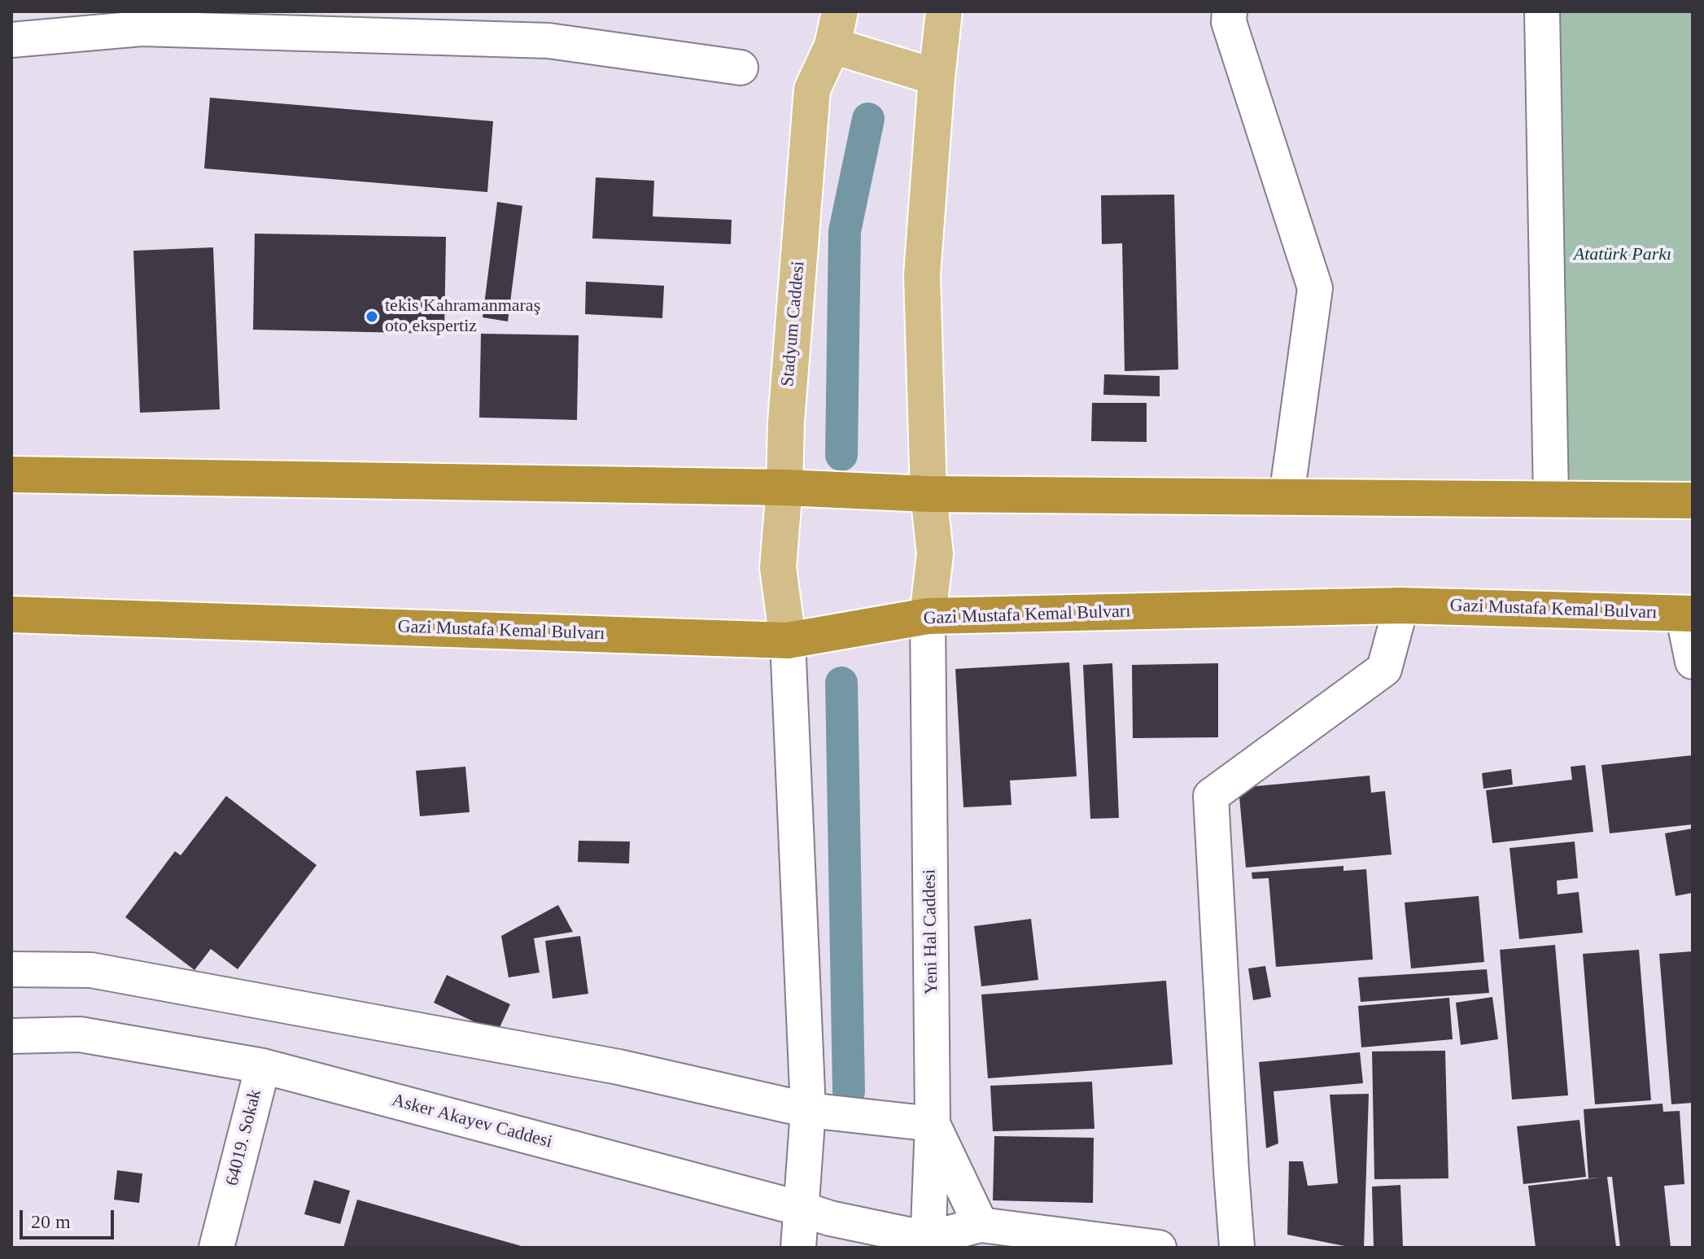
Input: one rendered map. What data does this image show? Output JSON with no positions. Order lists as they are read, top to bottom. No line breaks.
{"streets":{"highway":["Gazi Mustafa Kemal Bulvarı"],"main road":["Stadyum Caddesi"],"street":["Yeni Hal Caddesi","Asker Akayev Caddesi","64019. Sokak"]},"crossings":[["Stadyum Caddesi","Gazi Mustafa Kemal Bulvarı"],["Gazi Mustafa Kemal Bulvarı","Yeni Hal Caddesi"],["Yeni Hal Caddesi","Asker Akayev Caddesi"],["Asker Akayev Caddesi","64019. Sokak"]],"parks":["Atatürk Parkı"],"places":["tekis Kahramanmaraş oto ekspertiz"],"scale_bar":"20 m"}
